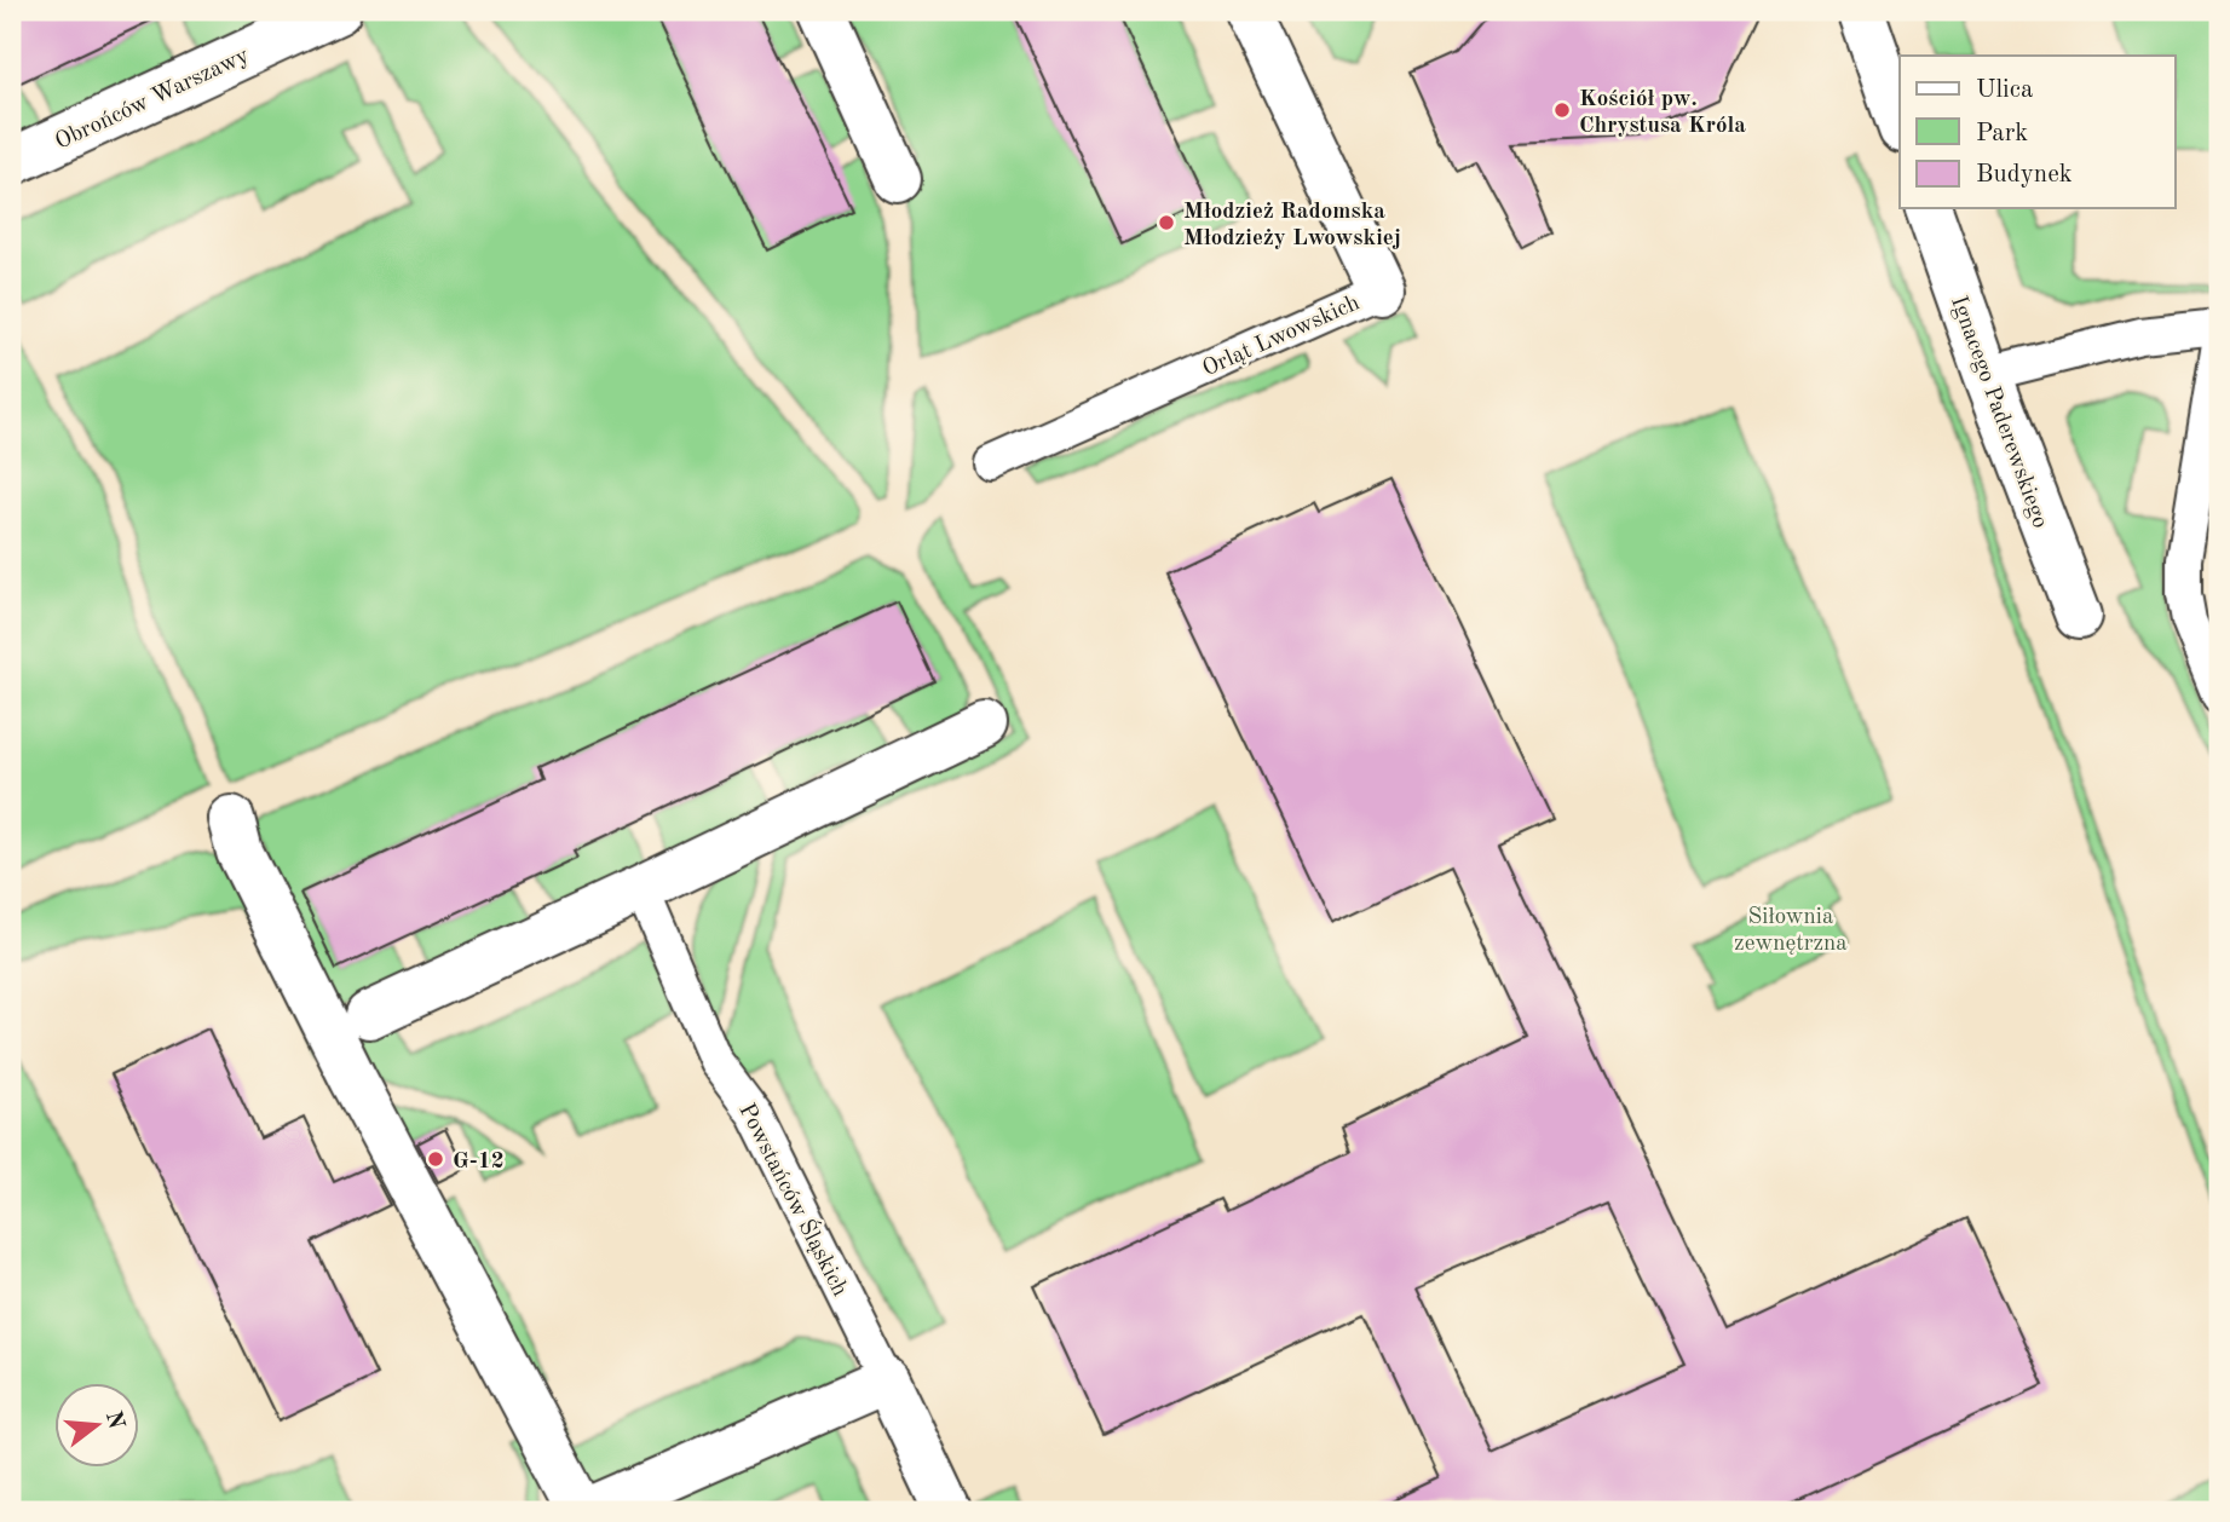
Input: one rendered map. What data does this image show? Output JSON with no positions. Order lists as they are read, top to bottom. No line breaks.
{"streets":{"street":["Obrońców Warszawy","Orląt Lwowskich","Ignacego Paderewskiego","Powstańców Śląskich"]},"parks":["Siłownia zewnętrzna"],"places":["Kościół pw. Chrystusa Króla","Młodzież Radomska Młodzieży Lwowskiej","G-12"],"legend":["Ulica","Park","Budynek"],"north":"right"}
